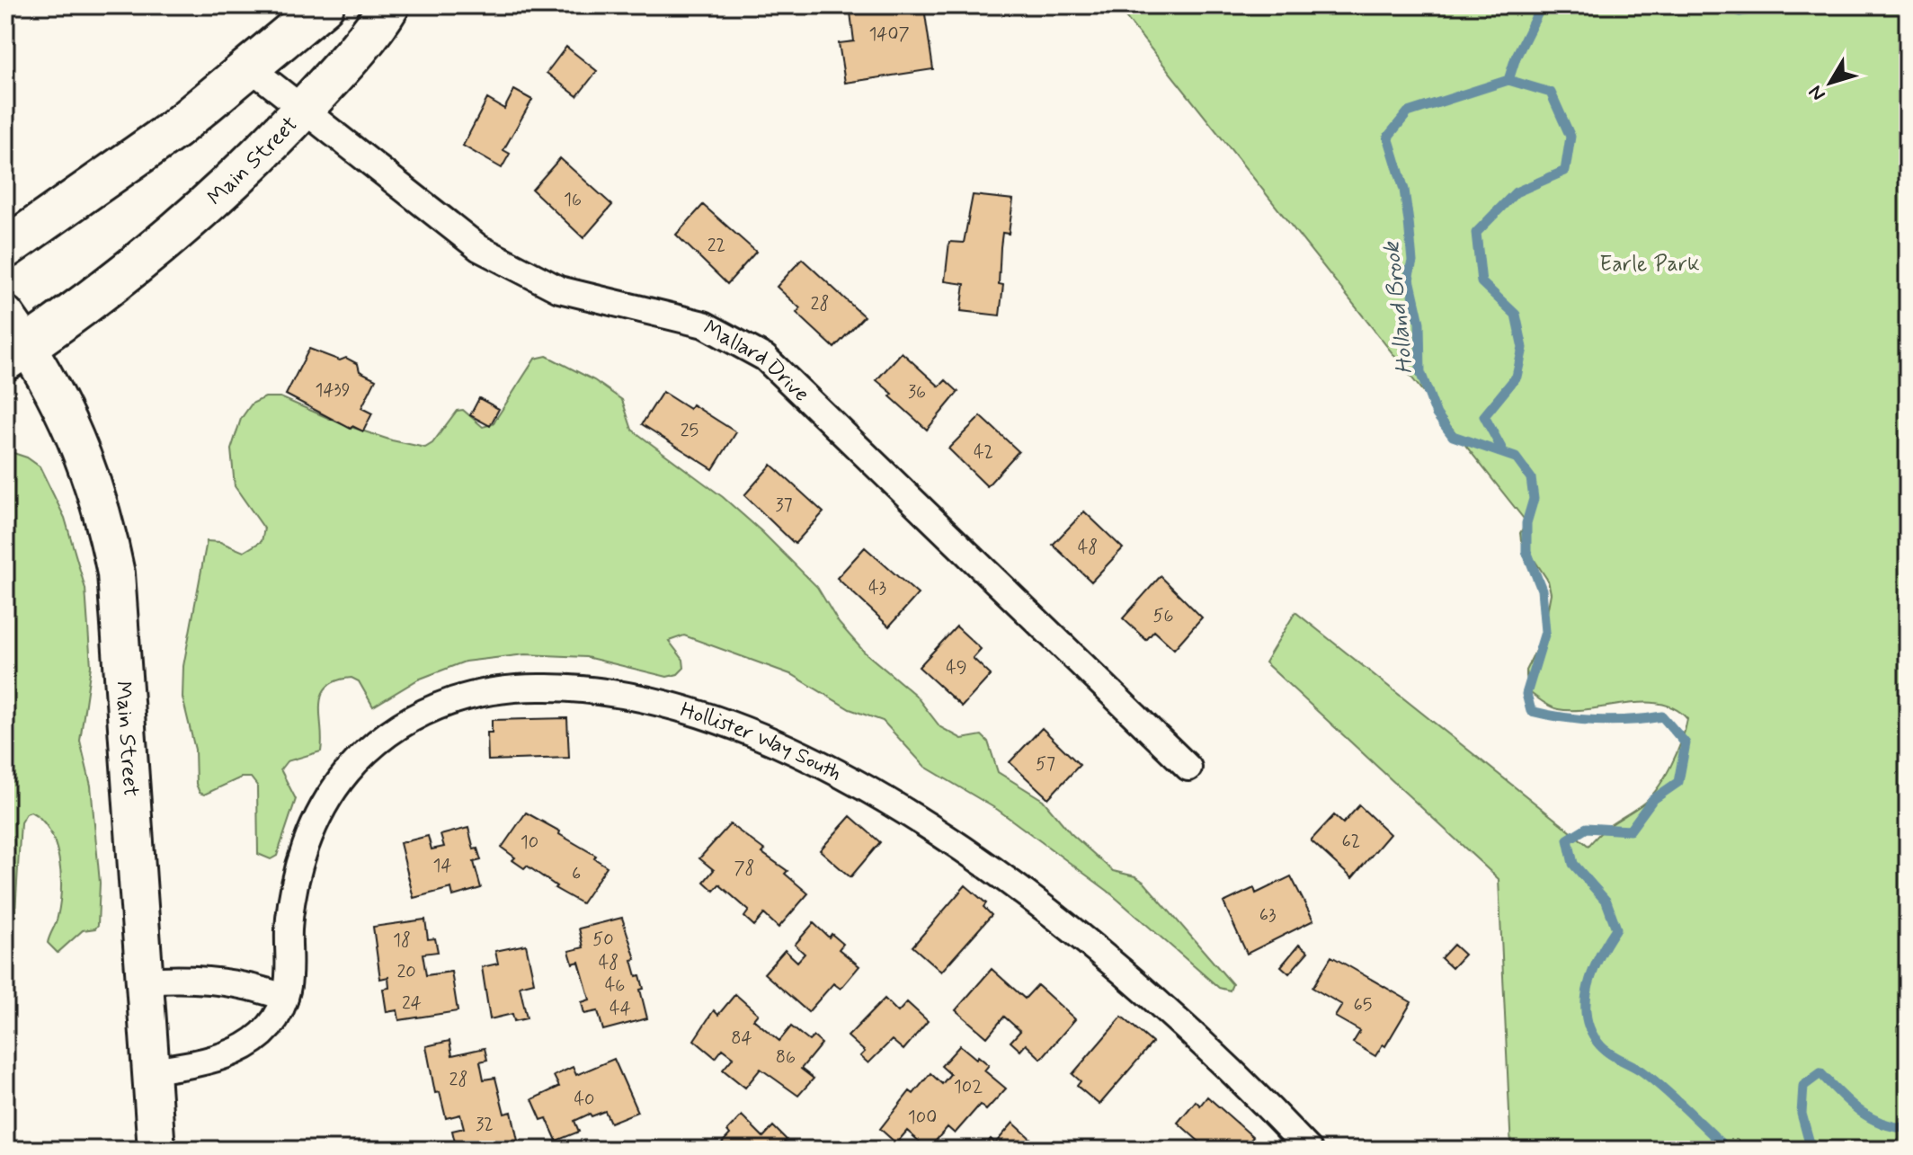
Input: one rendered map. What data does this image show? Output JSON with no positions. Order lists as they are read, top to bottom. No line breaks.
{"streets":{"main road":["Main Street"],"street":["Mallard Drive","Hollister Way South"]},"crossings":[["Main Street","Mallard Drive"],["Main Street","Hollister Way South"]],"water":["Holland Brook"],"parks":["Earle Park"],"house_numbers":["1407","16","22","28","1439","36","25","42","37","48","43","56","49","57","62","10","14","78","6","63","50","18","48","20","46","24","65","44","84","86","28","102","40","100","32"],"north":"bottom left"}
